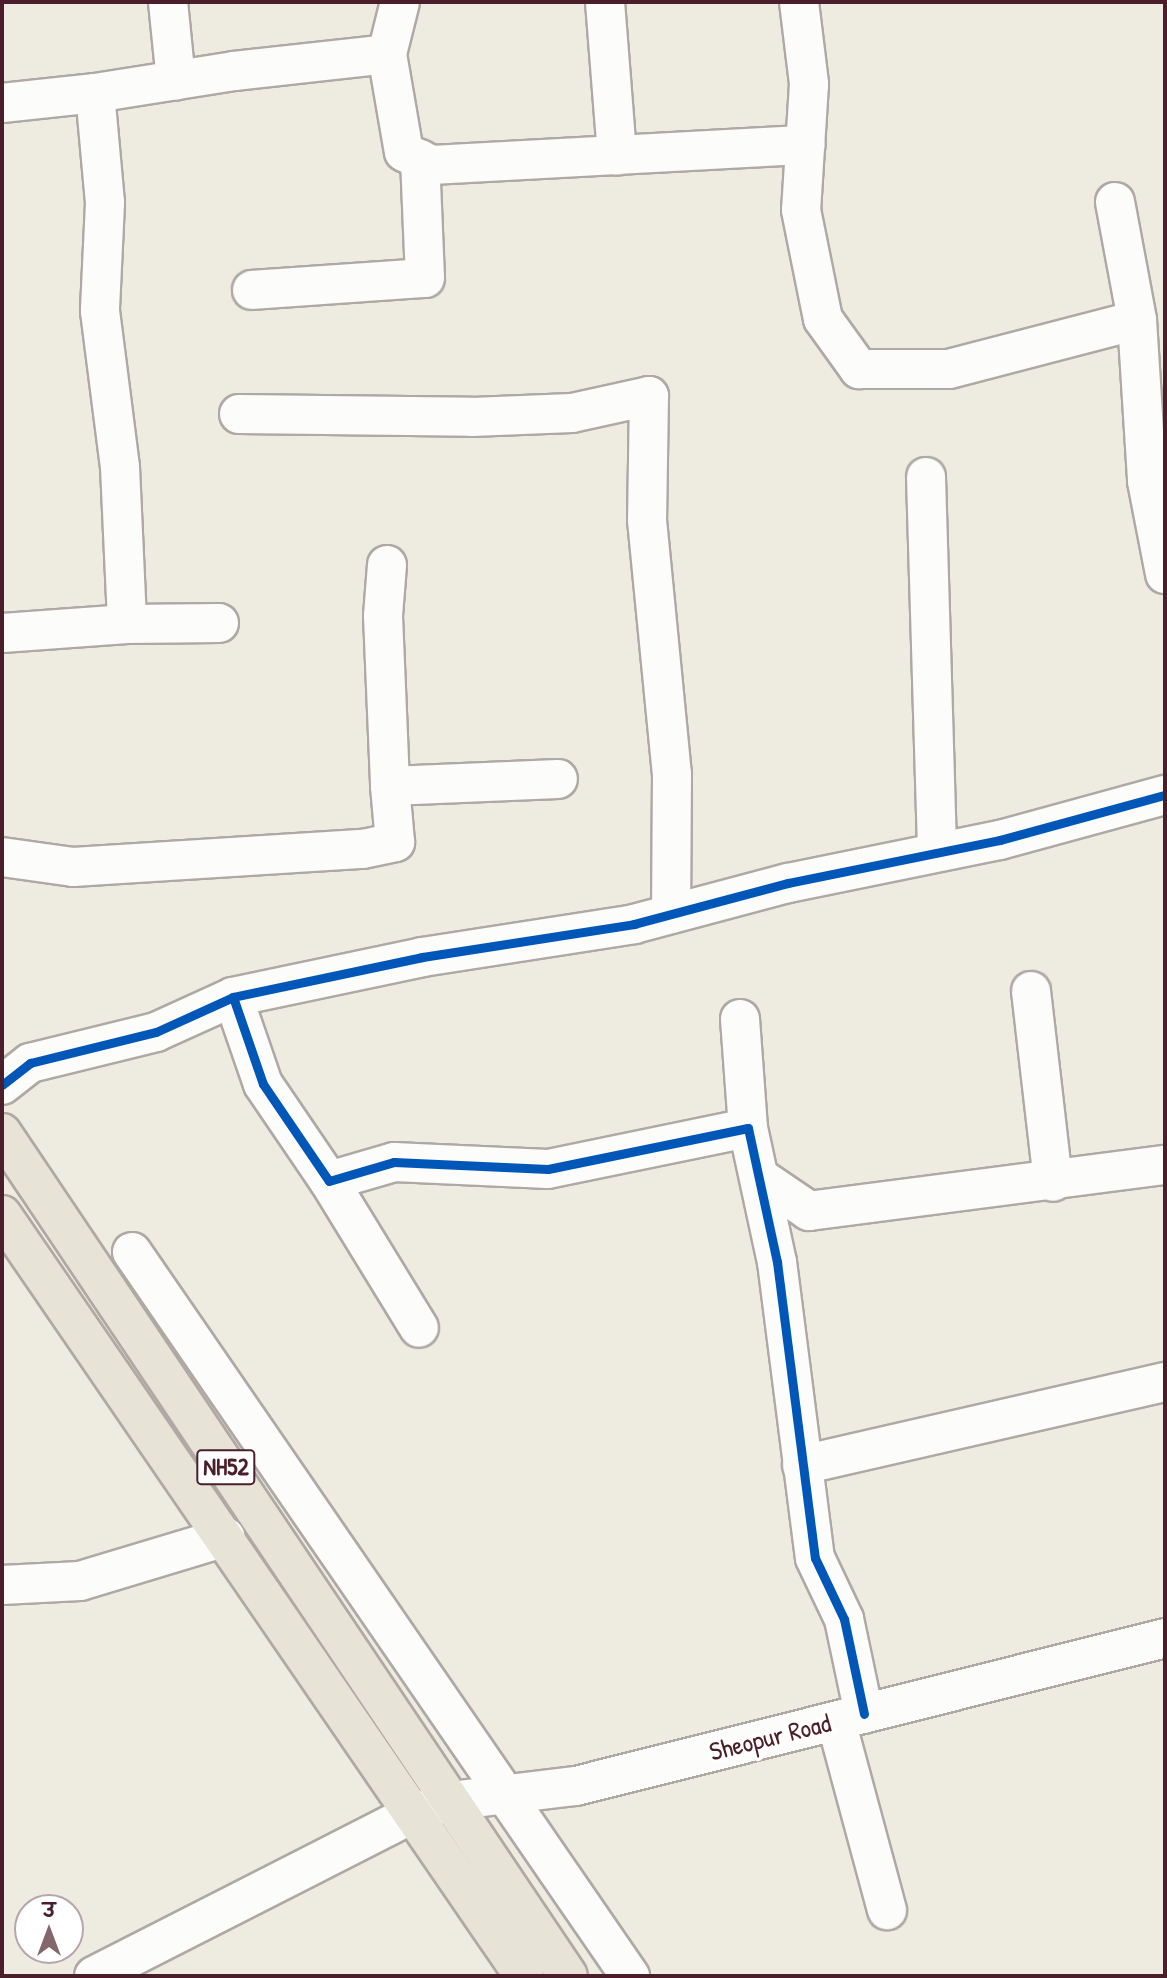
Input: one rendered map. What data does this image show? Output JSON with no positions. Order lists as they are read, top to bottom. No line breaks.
{"streets":{"highway":["NH52"],"street":["Sheopur Road"]},"crossings":[["NH52","Sheopur Road"]],"north":"top"}
